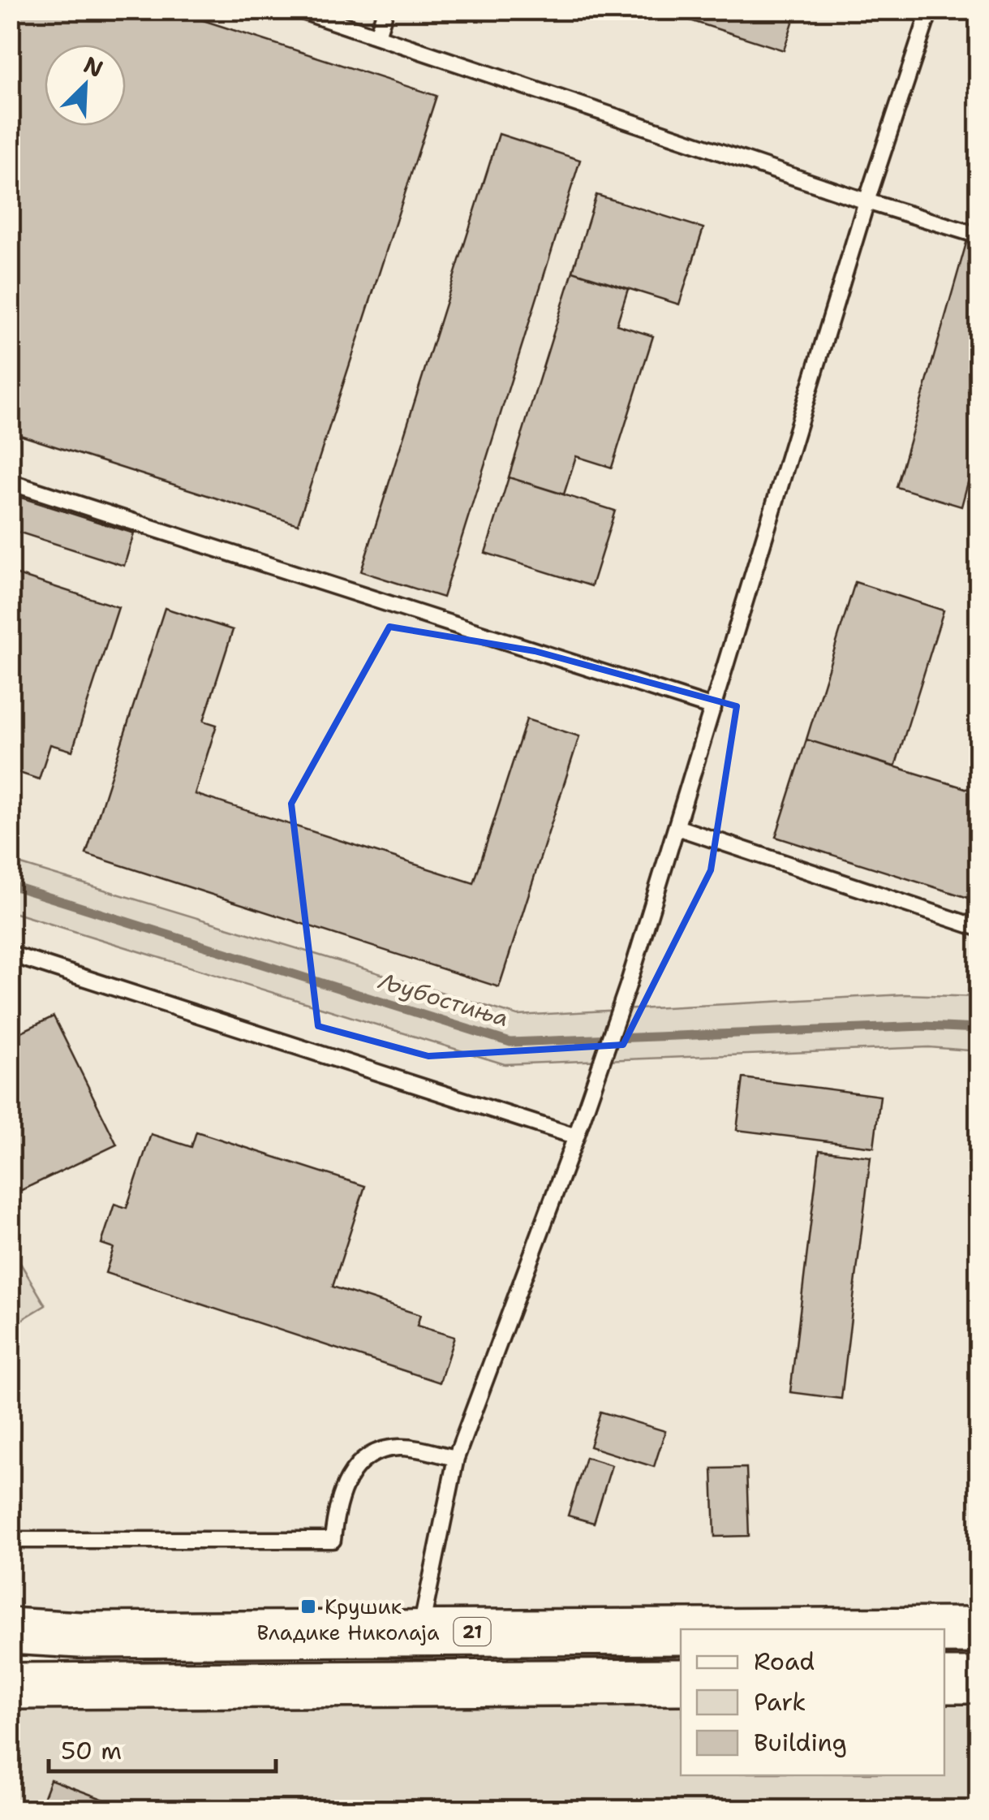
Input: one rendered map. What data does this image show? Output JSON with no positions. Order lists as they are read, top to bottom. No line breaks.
{"streets":{"main road":["21","Владике Николаја"]},"water":["Љубостиња"],"places":{"transit":["Крушик"]},"legend":["Road","Park","Building"],"scale_bar":"50 m","north":"top right"}
